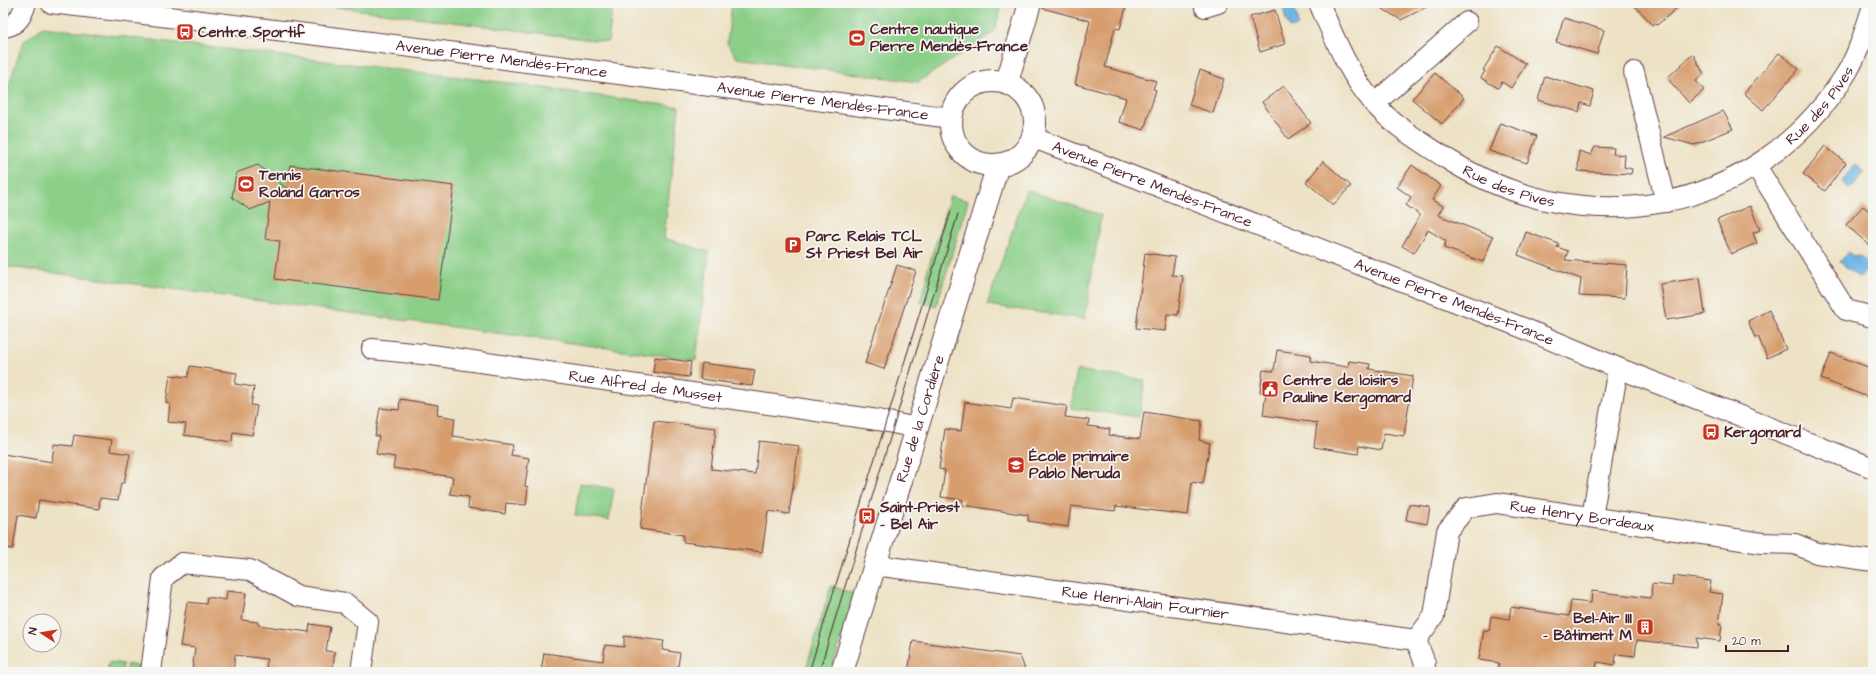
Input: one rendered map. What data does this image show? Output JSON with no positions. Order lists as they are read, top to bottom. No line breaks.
{"streets":{"street":["Avenue Pierre Mendès-France","Rue des Pives","Rue Alfred de Musset","Rue de la Cordière","Rue Henry Bordeaux","Rue Henri-Alain Fournier"]},"crossings":[["Avenue Pierre Mendès-France","Rue de la Cordière"],["Rue Alfred de Musset","Rue de la Cordière"],["Rue de la Cordière","Rue Henri-Alain Fournier"],["Rue Henry Bordeaux","Rue Henri-Alain Fournier"]],"places":{"bus stop":["Centre Sportif","Kergomard","Saint-Priest - Bel Air"],"sports":["Centre nautique Pierre Mendès-France","Tennis Roland Garros"],"parking":["Parc Relais TCL St Priest Bel Air"],"public building":["Centre de loisirs Pauline Kergomard"],"school or university":["École primaire Pablo Neruda"],"building":["Bel-Air III - Bâtiment M"]},"scale_bar":"20 m","north":"left"}
